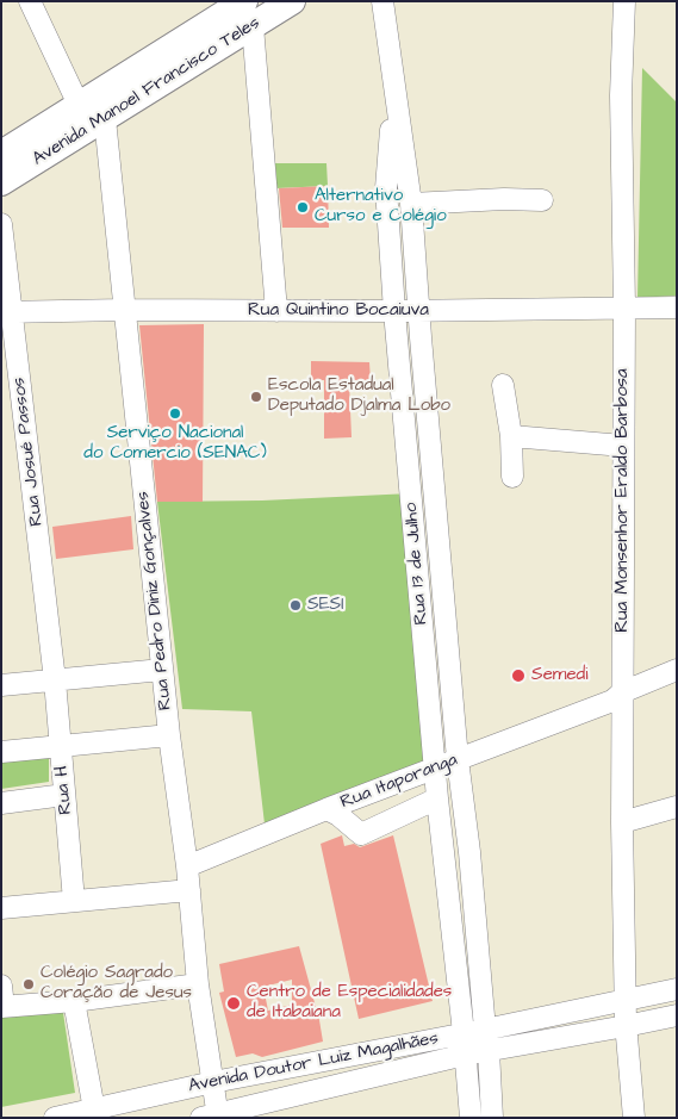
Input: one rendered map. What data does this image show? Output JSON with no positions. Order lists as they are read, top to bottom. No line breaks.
{"streets":{"main road":["Avenida Manoel Francisco Teles"],"street":["Rua Quintino Bocaiuva","Rua Josué Passos","Rua Monsenhor Eraldo Barbosa","Rua 13 de Julho","Rua Pedro Diniz Gonçalves","Rua Itaporanga","Rua H","Avenida Doutor Luiz Magalhães"]},"crossings":[["Avenida Manoel Francisco Teles","Rua Pedro Diniz Gonçalves"],["Rua Quintino Bocaiuva","Rua Josué Passos"],["Rua Quintino Bocaiuva","Rua Monsenhor Eraldo Barbosa"],["Rua Quintino Bocaiuva","Rua 13 de Julho"],["Rua Quintino Bocaiuva","Rua Pedro Diniz Gonçalves"],["Rua Josué Passos","Rua H"],["Rua Monsenhor Eraldo Barbosa","Rua Itaporanga"],["Rua Monsenhor Eraldo Barbosa","Avenida Doutor Luiz Magalhães"],["Rua 13 de Julho","Rua Itaporanga"],["Rua 13 de Julho","Avenida Doutor Luiz Magalhães"],["Rua Pedro Diniz Gonçalves","Rua Itaporanga"],["Rua Pedro Diniz Gonçalves","Avenida Doutor Luiz Magalhães"]],"places":["Alternativo Curso e Colégio","Escola Estadual Deputado Djalma Lobo","Serviço Nacional do Comercio (SENAC)","SESI","Semedi","Colégio Sagrado Coração de Jesus","Centro de Especialidades de Itabaiana"]}
